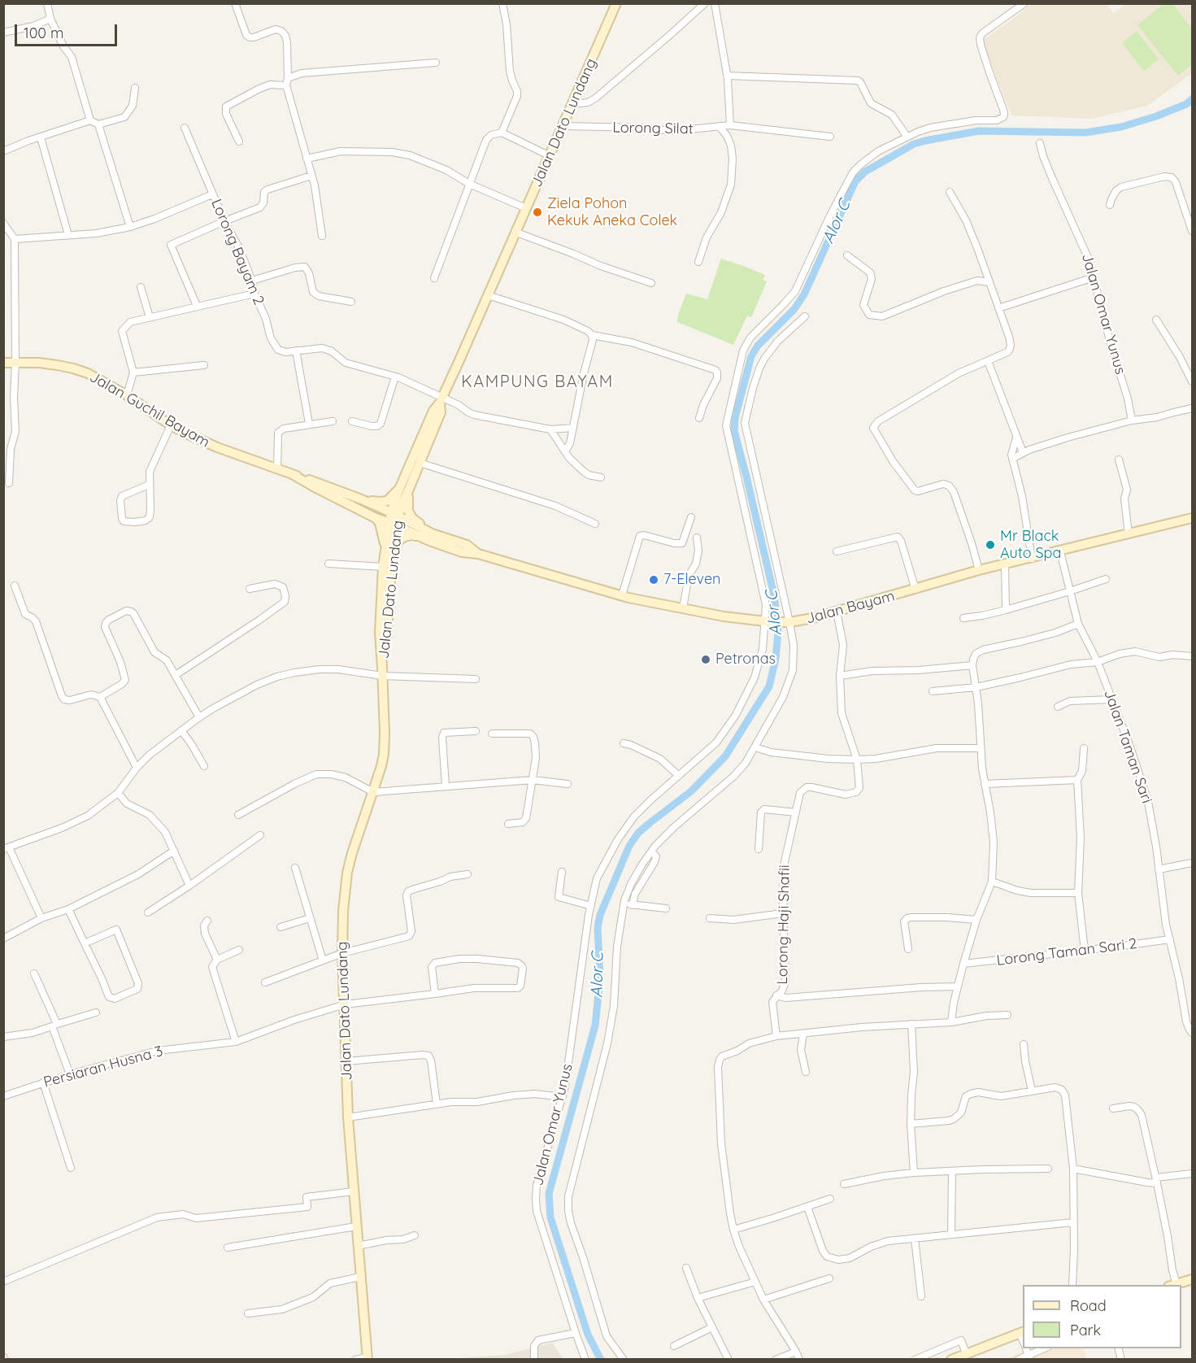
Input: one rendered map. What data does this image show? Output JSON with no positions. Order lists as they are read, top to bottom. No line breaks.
{"streets":{"main road":["Jalan Dato Lundang","Jalan Guchil Bayam","Jalan Bayam"],"street":["Lorong Silat","Lorong Bayam 2","Jalan Omar Yunus","Jalan Taman Sari","Lorong Haji Shafii","Lorong Taman Sari 2","Persiaran Husna 3"]},"crossings":[["Jalan Dato Lundang","Lorong Silat"],["Jalan Dato Lundang","Lorong Bayam 2"],["Jalan Dato Lundang","Jalan Guchil Bayam"],["Jalan Dato Lundang","Jalan Bayam"],["Jalan Dato Lundang","Persiaran Husna 3"],["Jalan Omar Yunus","Jalan Bayam"],["Jalan Guchil Bayam","Jalan Bayam"],["Jalan Bayam","Jalan Taman Sari"],["Jalan Bayam","Lorong Haji Shafii"],["Jalan Taman Sari","Lorong Taman Sari 2"]],"districts":["KAMPUNG BAYAM"],"water":["Alor C"],"places":["Ziela Pohon Kekuk Aneka Colek","Mr Black Auto Spa","7-Eleven","Petronas"],"legend":["Road","Park"],"scale_bar":"100 m"}
